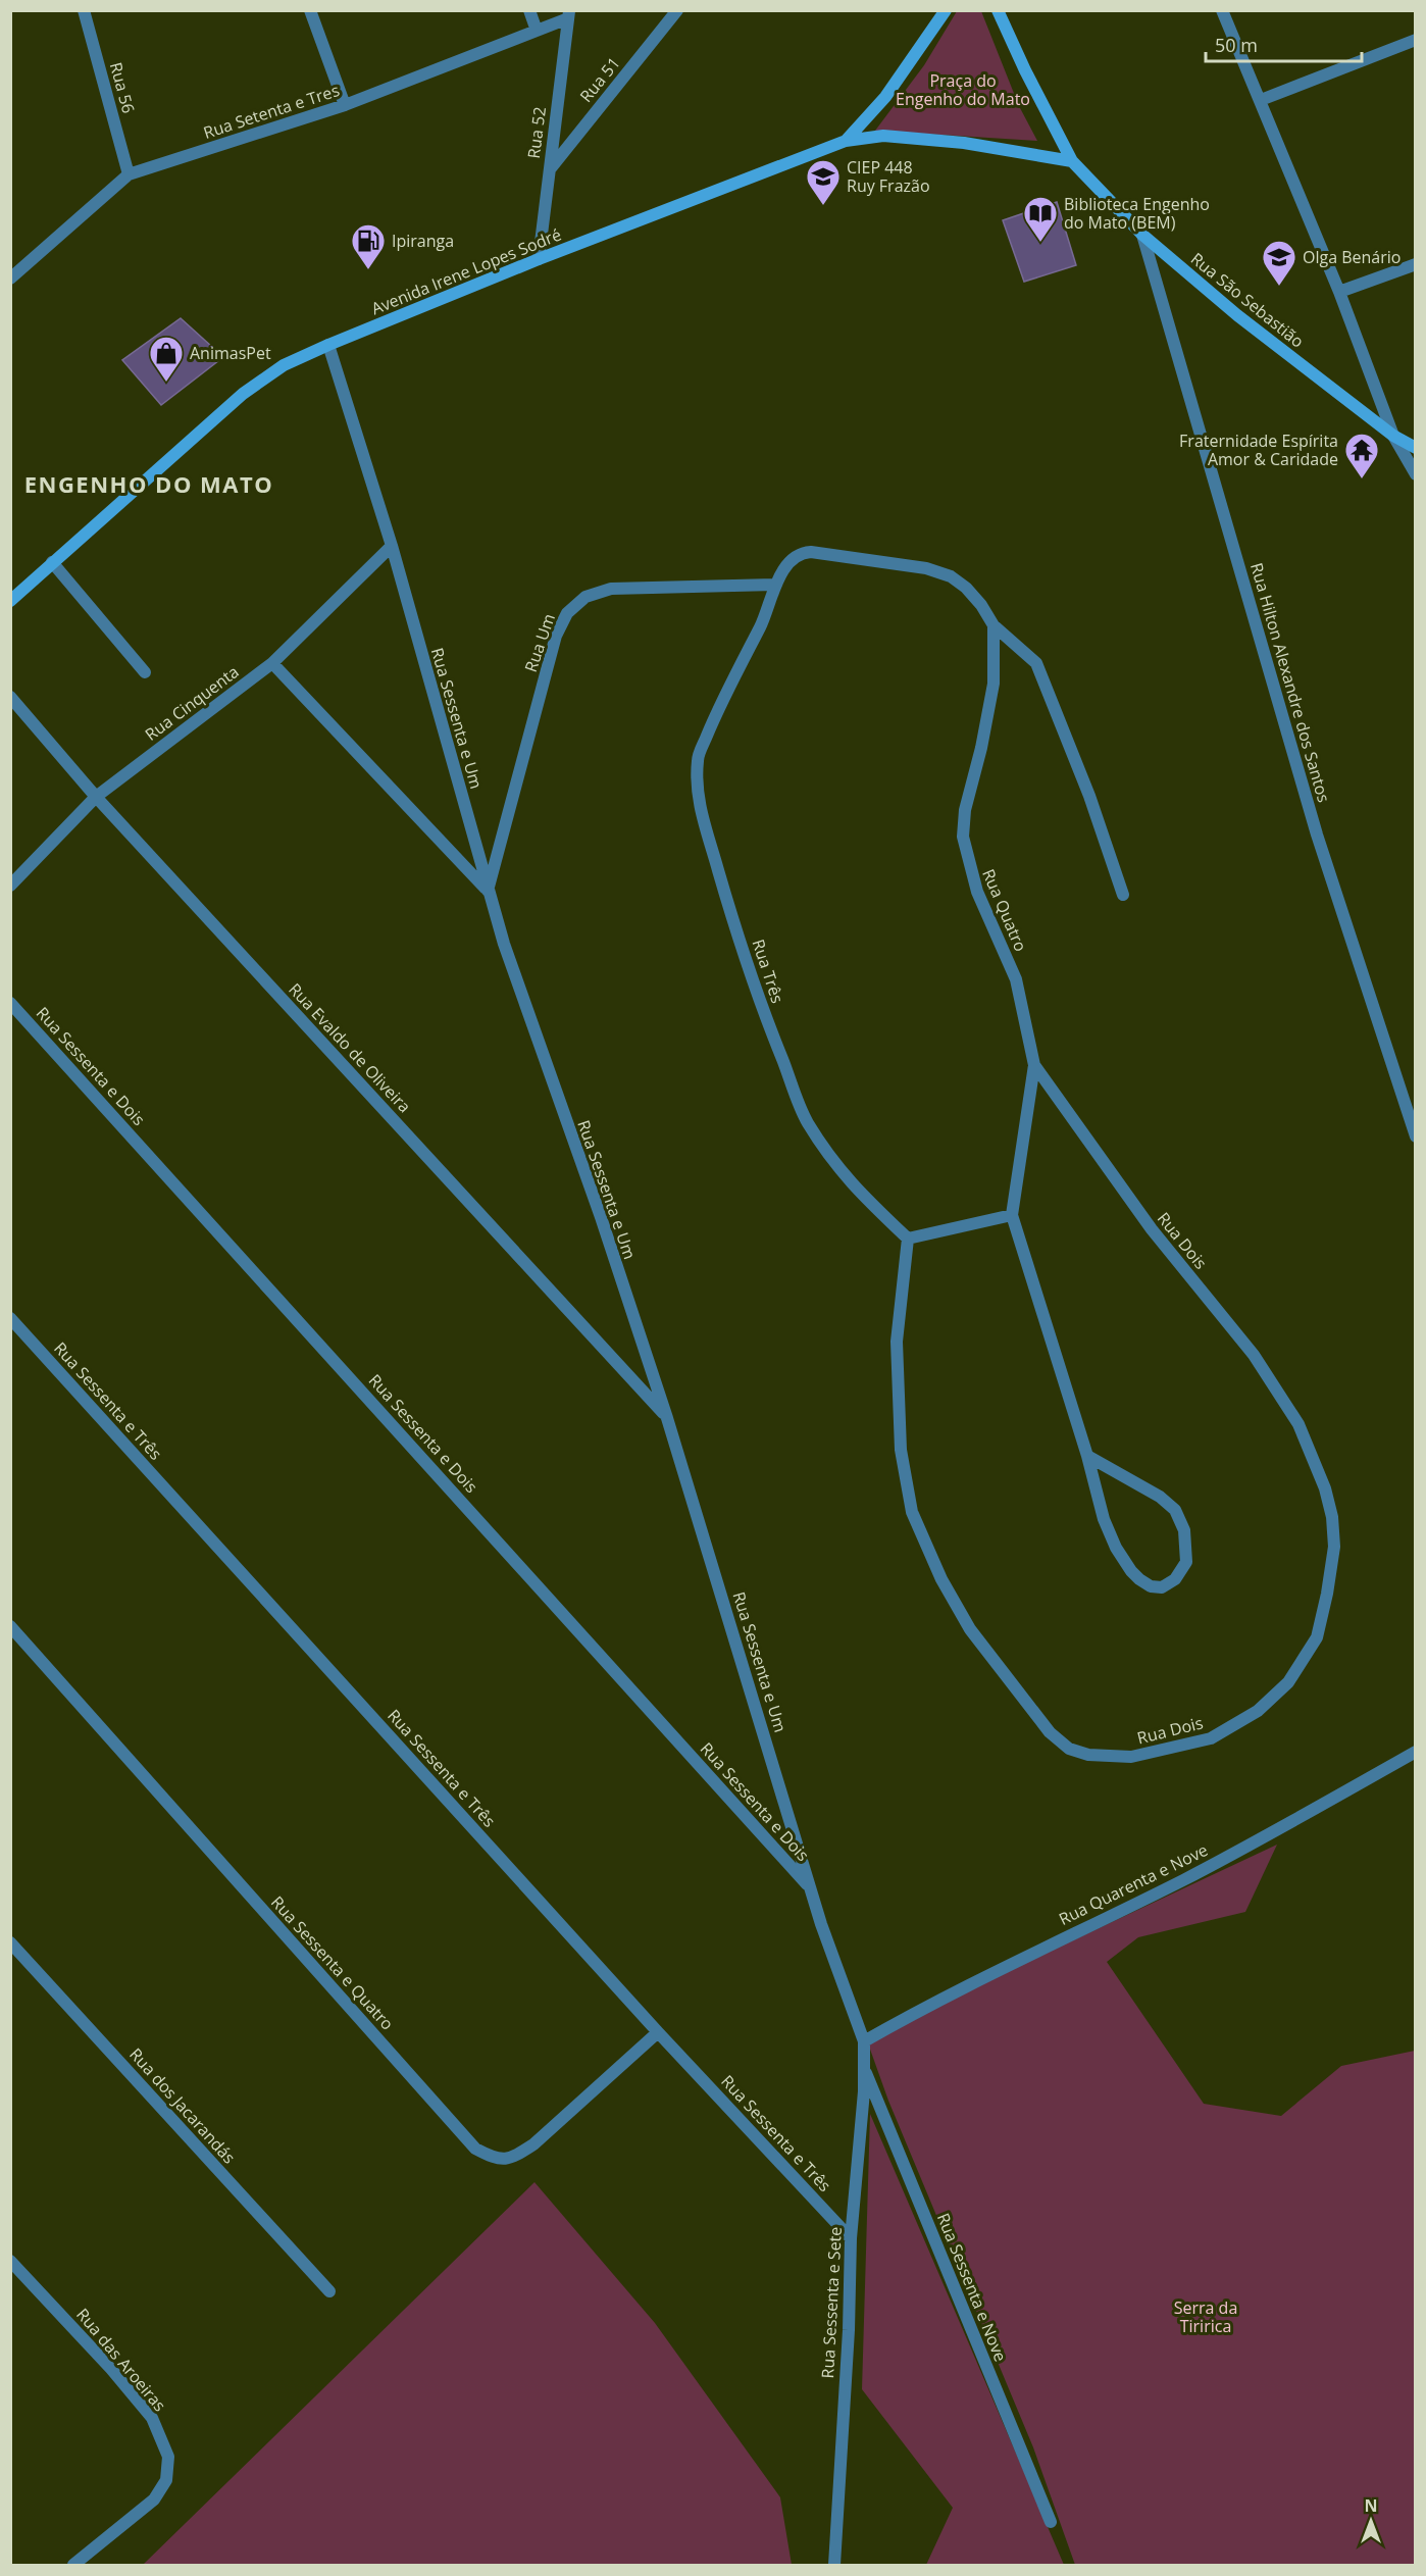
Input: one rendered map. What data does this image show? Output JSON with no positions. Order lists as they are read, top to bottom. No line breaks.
{"streets":{"main road":["Avenida Irene Lopes Sodré","Rua São Sebastião"],"street":["Rua 51","Rua 56","Rua Setenta e Tres","Rua 52","Rua Um","Rua Hilton Alexandre dos Santos","Rua Cinquenta","Rua Sessenta e Um","Rua Quatro","Rua Três","Rua Evaldo de Oliveira","Rua Sessenta e Dois","Rua Dois","Rua Sessenta e Três","Rua Quarenta e Nove","Rua Sessenta e Quatro","Rua dos Jacarandás","Rua Sessenta e Nove","Rua Sessenta e Sete","Rua das Aroeiras"]},"crossings":[["Rua 51","Rua 52"],["Rua 56","Rua Setenta e Tres"],["Rua Setenta e Tres","Rua 52"],["Rua 52","Avenida Irene Lopes Sodré"],["Avenida Irene Lopes Sodré","Rua Sessenta e Um"],["Rua São Sebastião","Rua Hilton Alexandre dos Santos"],["Rua Um","Rua Sessenta e Um"],["Rua Um","Rua Três"],["Rua Cinquenta","Rua Sessenta e Um"],["Rua Cinquenta","Rua Evaldo de Oliveira"],["Rua Sessenta e Um","Rua Evaldo de Oliveira"],["Rua Sessenta e Um","Rua Sessenta e Dois"],["Rua Sessenta e Um","Rua Quarenta e Nove"],["Rua Sessenta e Um","Rua Sessenta e Sete"],["Rua Quatro","Rua Dois"],["Rua Três","Rua Dois"],["Rua Sessenta e Três","Rua Sessenta e Quatro"],["Rua Sessenta e Três","Rua Sessenta e Sete"],["Rua Quarenta e Nove","Rua Sessenta e Sete"],["Rua Sessenta e Nove","Rua Sessenta e Sete"]],"districts":["ENGENHO DO MATO"],"parks":["Praça do Engenho do Mato","Serra da Tiririca"],"places":{"school or university":["CIEP 448 Ruy Frazão","Olga Benário"],"library":["Biblioteca Engenho do Mato (BEM)"],"fuel station":["Ipiranga"],"shop":["AnimasPet"],"temple":["Fraternidade Espírita Amor & Caridade"]},"scale_bar":"50 m","north":"top"}
